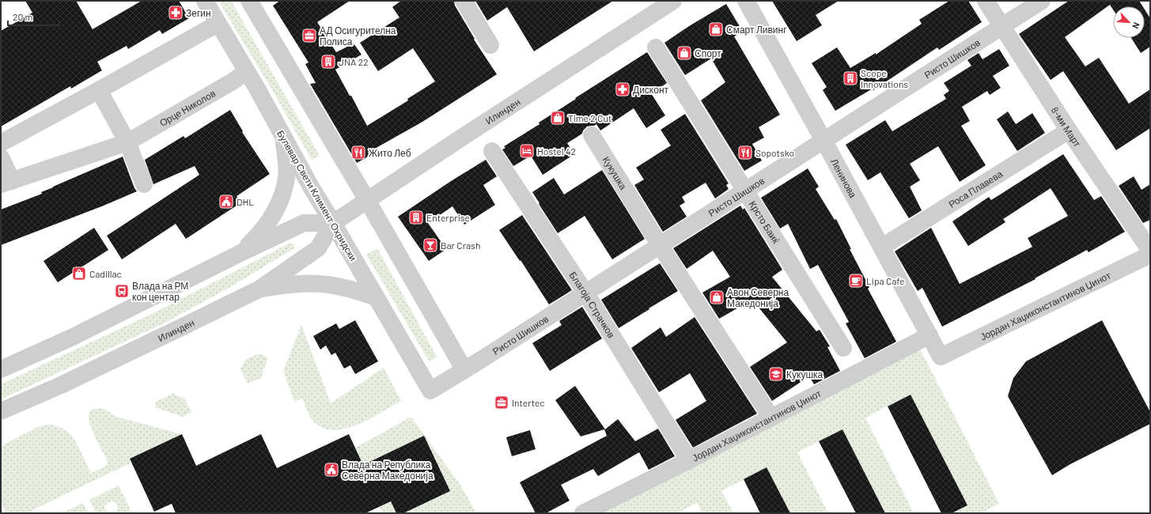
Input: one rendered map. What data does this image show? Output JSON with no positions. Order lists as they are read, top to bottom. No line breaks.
{"streets":{"street":["Ристо Шишков","Орце Николов","Илинден","8-ми Март","Кукушка","Ленинова","Роса Плавева","Булевар Свети Климент Охридски","Крсто Баиќ","Благоја Страчков","Јордан Хаџиконстантинов Џинот"]},"crossings":[["Ристо Шишков","8-ми Март"],["Ристо Шишков","Кукушка"],["Ристо Шишков","Ленинова"],["Ристо Шишков","Булевар Свети Климент Охридски"],["Ристо Шишков","Крсто Баиќ"],["Ристо Шишков","Благоја Страчков"],["Орце Николов","Булевар Свети Климент Охридски"],["Илинден","Булевар Свети Климент Охридски"],["8-ми Март","Роса Плавева"],["Кукушка","Јордан Хаџиконстантинов Џинот"],["Ленинова","Роса Плавева"],["Ленинова","Јордан Хаџиконстантинов Џинот"],["Благоја Страчков","Јордан Хаџиконстантинов Џинот"]],"places":{"pharmacy":["Зегин","Дисконт"],"shop":["Смарт Ливинг","Спорт","Time 2 Cut","Cadillac","Авон Северна Македонија"],"office":["АД Осигурителна Полиса","Intertec"],"building":["JNA 22","Scope Innovations","Enterprise"],"hotel":["Hostel 42"],"restaurant":["Жито Леб","Sopotsko"],"public building":["DHL","Влада на Република Северна Македонија"],"bar":["Bar Crash"],"cafe":["Lipa Cafe"],"bus stop":["Влада на РМ кон центар"],"school or university":["Кукушка"]},"scale_bar":"20 m","north":"bottom right"}
